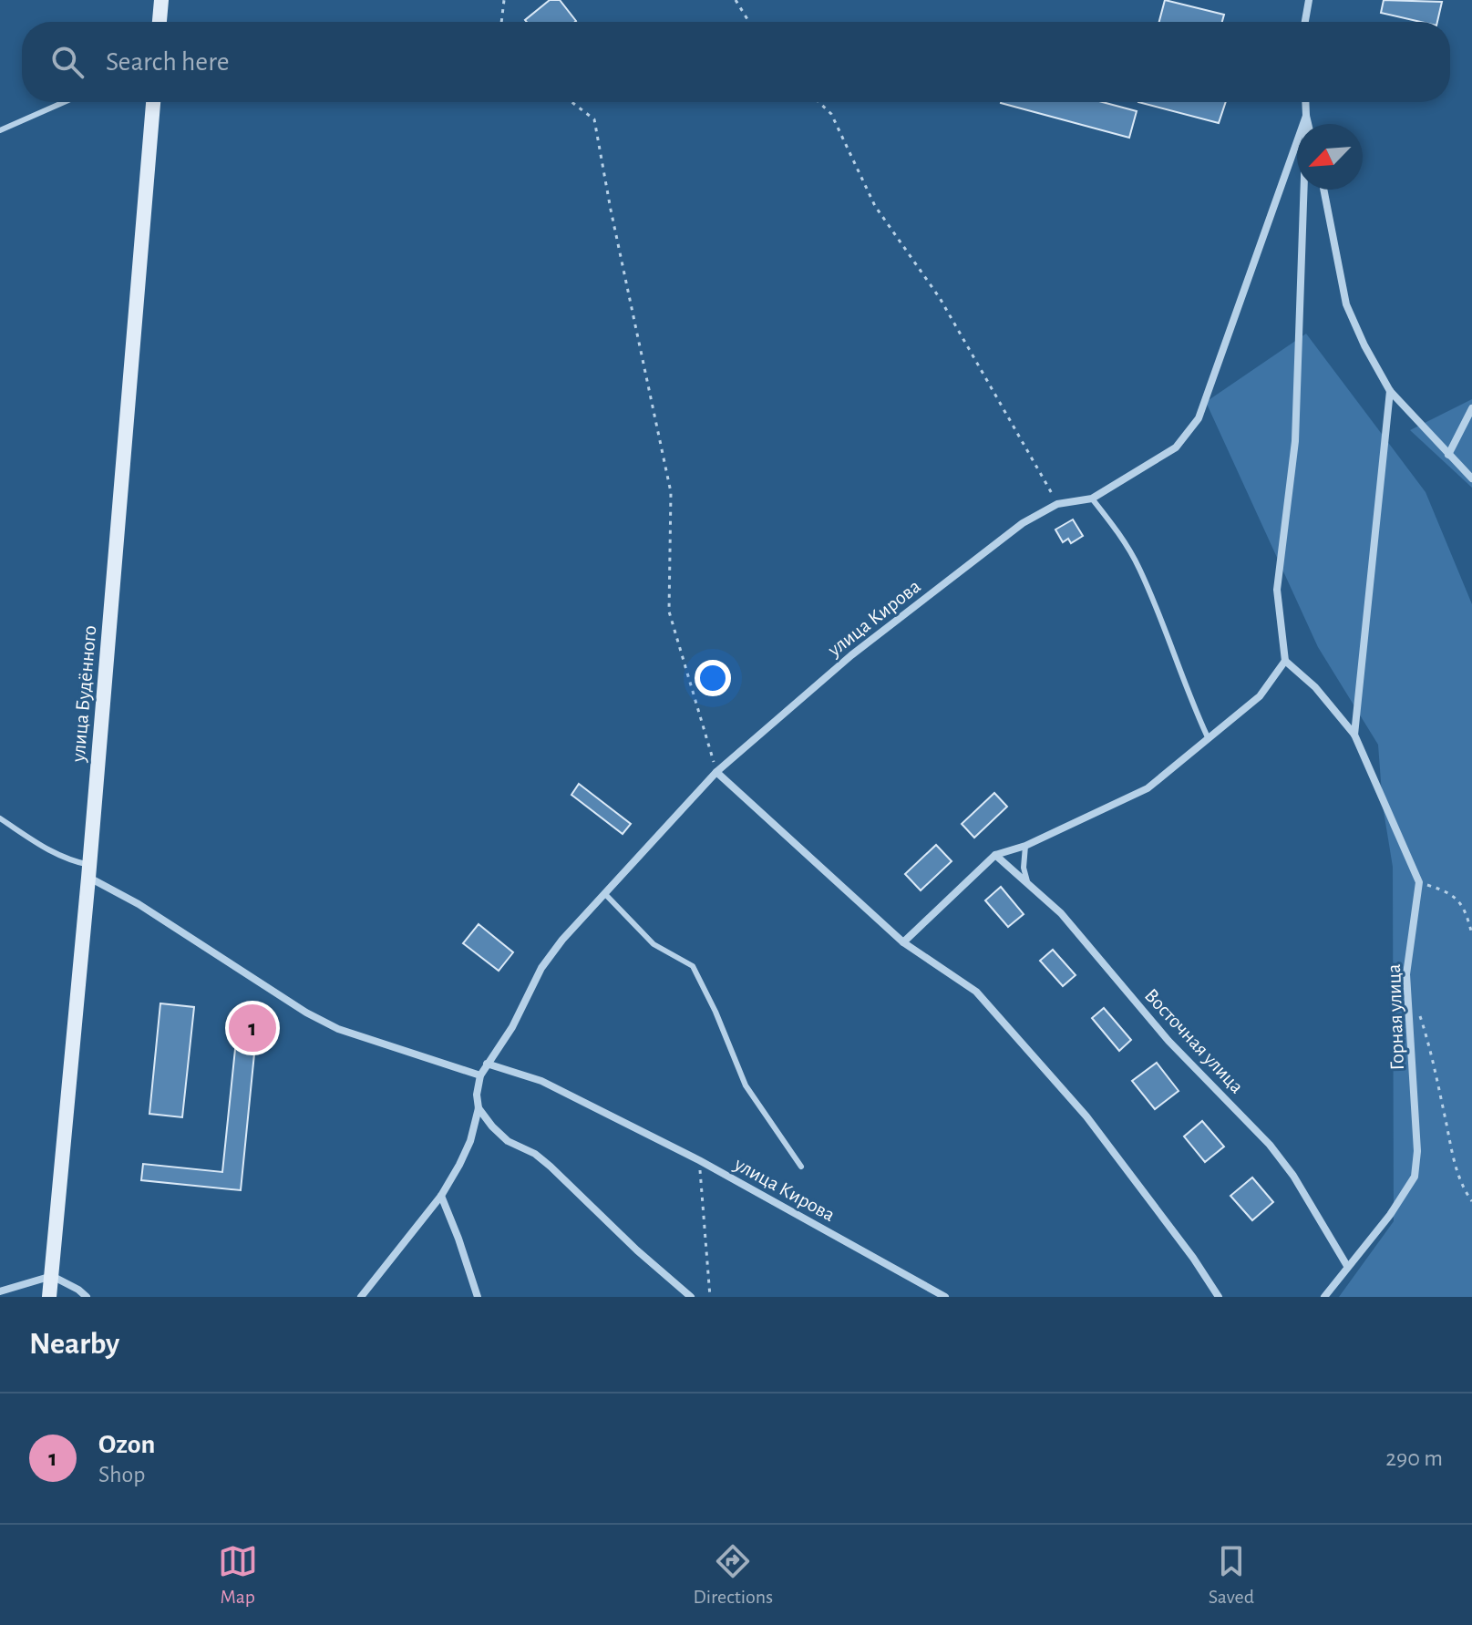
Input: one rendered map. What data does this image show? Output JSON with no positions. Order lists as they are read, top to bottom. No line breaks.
{"streets":{"main road":["улица Будённого"],"street":["улица Кирова","Горная улица","Восточная улица"]},"crossings":[["Горная улица","Восточная улица"]],"north":"bottom left","page":{"search":"Search here","pins":"1","heading":"Nearby","list":[{"mark":"1","name":"Ozon","note":"Shop","value":"290 m"}],"nav":["Map","Directions","Saved"]}}
